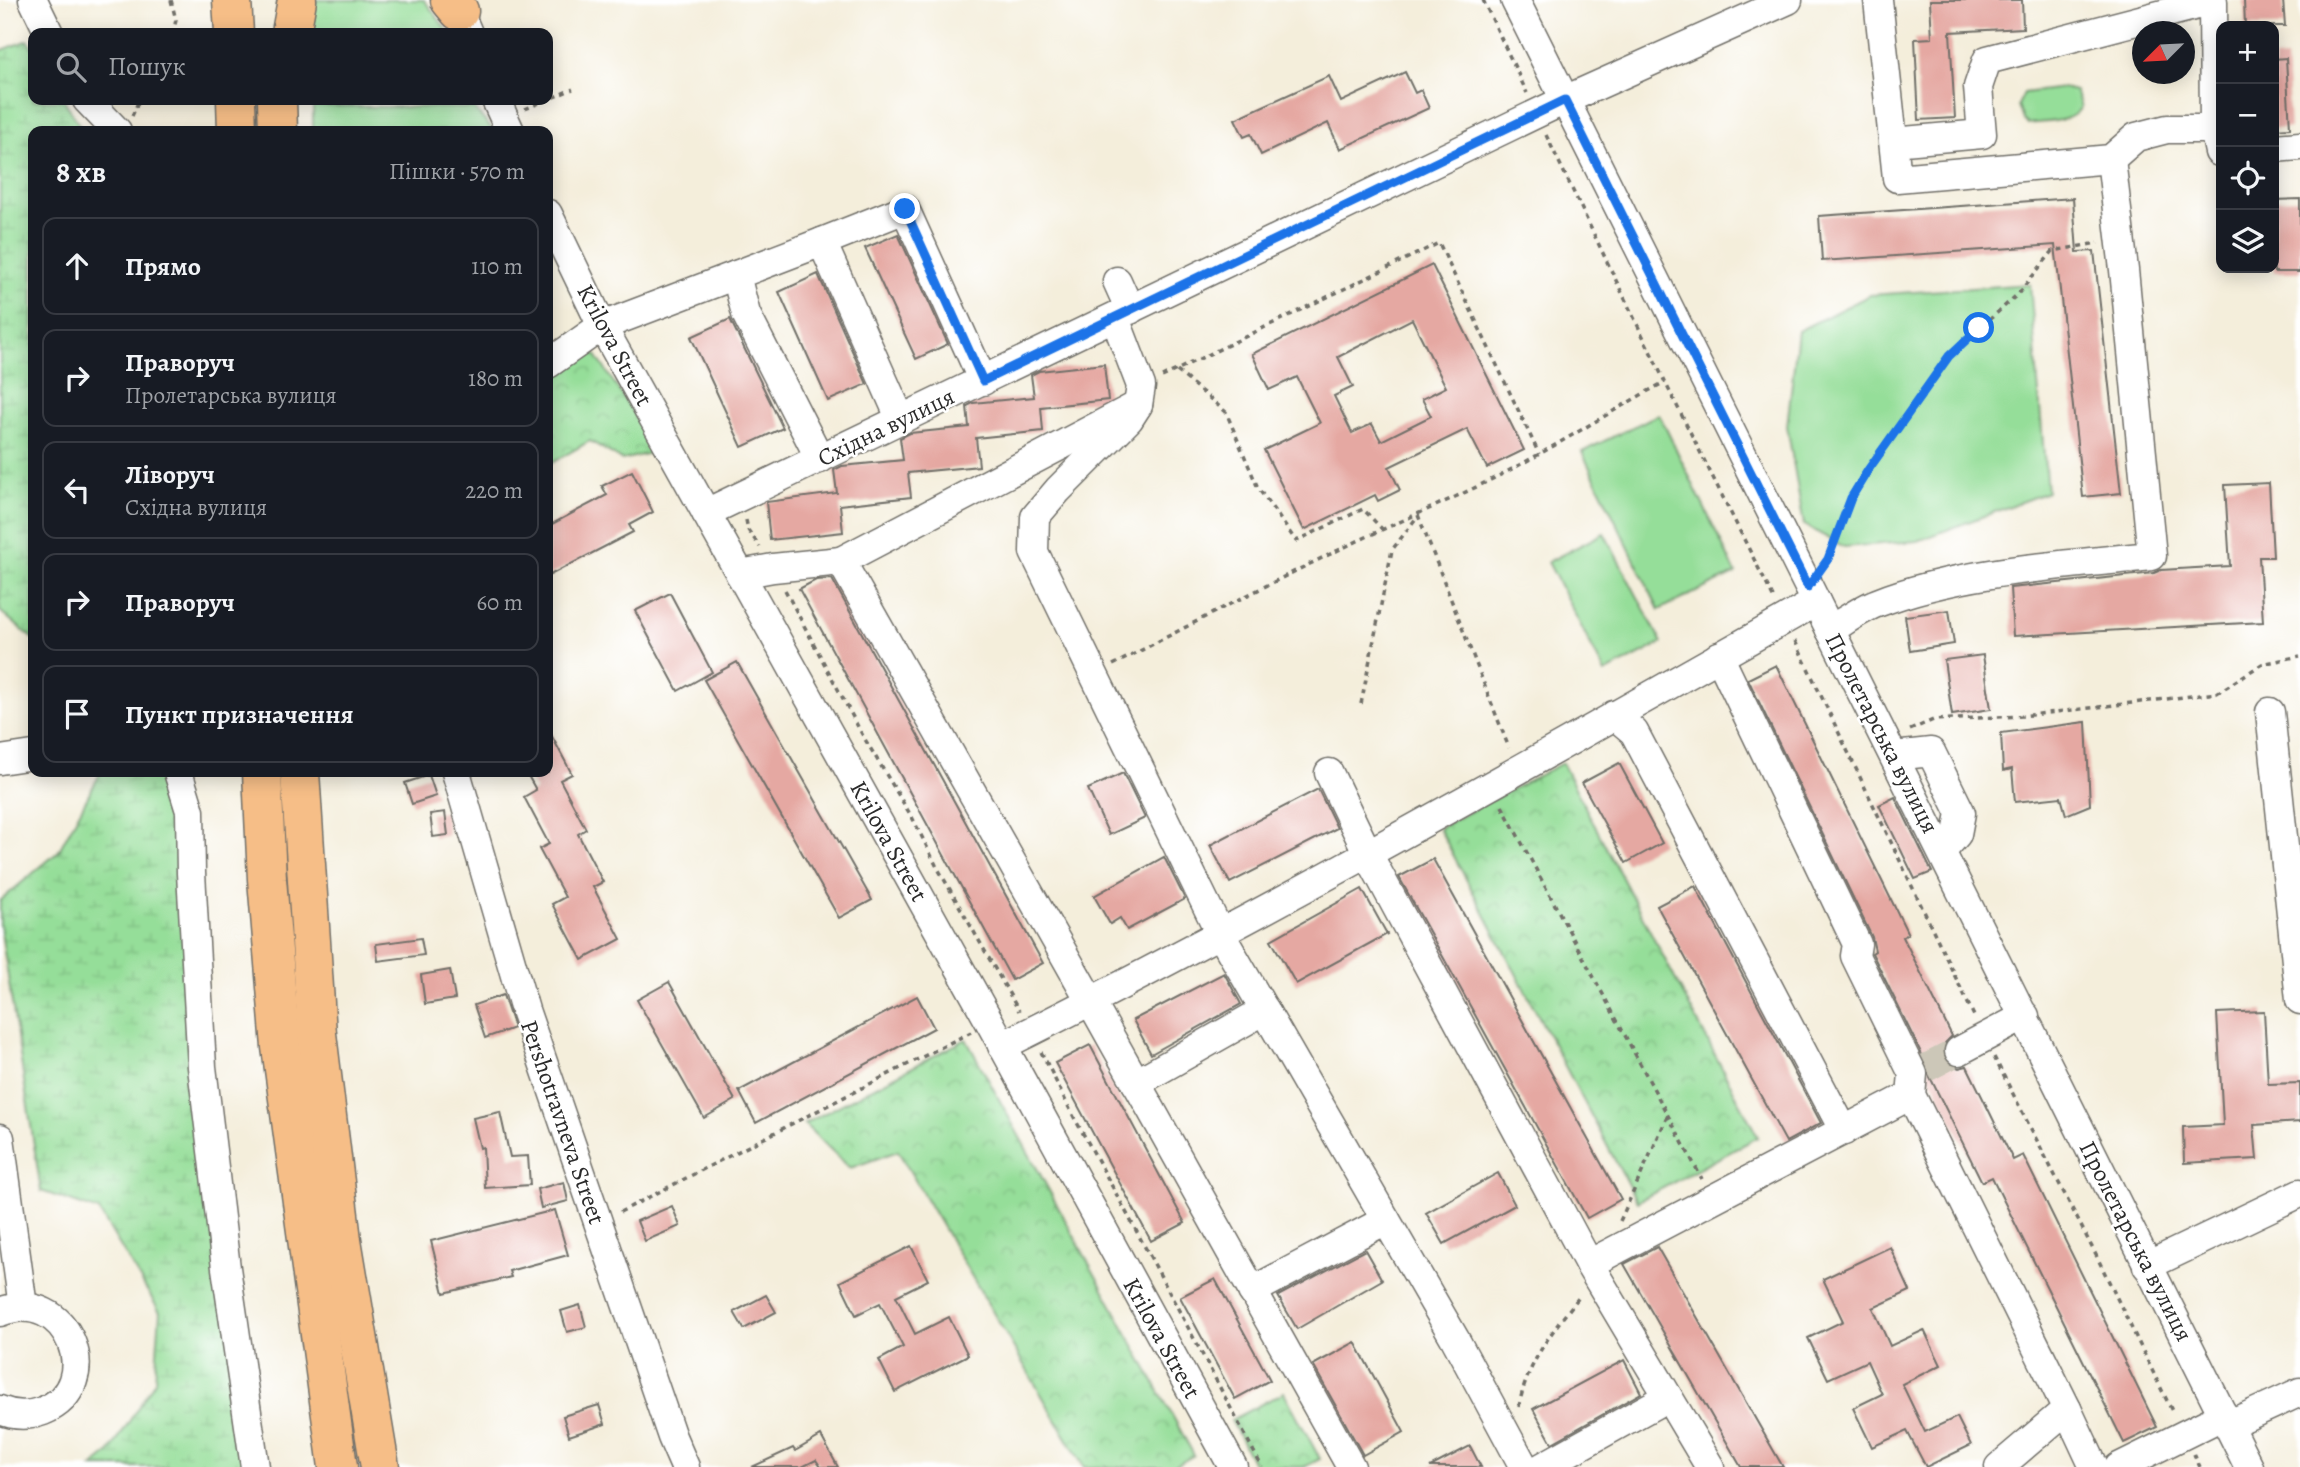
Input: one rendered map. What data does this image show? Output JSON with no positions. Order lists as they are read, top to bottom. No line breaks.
{"streets":{"street":["Krilova Street","Східна вулиця","Пролетарська вулиця","Pershotravneva Street"]},"crossings":[["Krilova Street","Східна вулиця"],["Східна вулиця","Пролетарська вулиця"]],"north":"bottom left","page":{"map_buttons":["+","−"],"search":"Пошук","heading":["8 хв","Пішки · 570 m"],"list":[["Прямо","110 m"],["Праворуч","Пролетарська вулиця","180 m"],["Ліворуч","Східна вулиця","220 m"],["Праворуч","60 m"],"Пункт призначення"]}}
